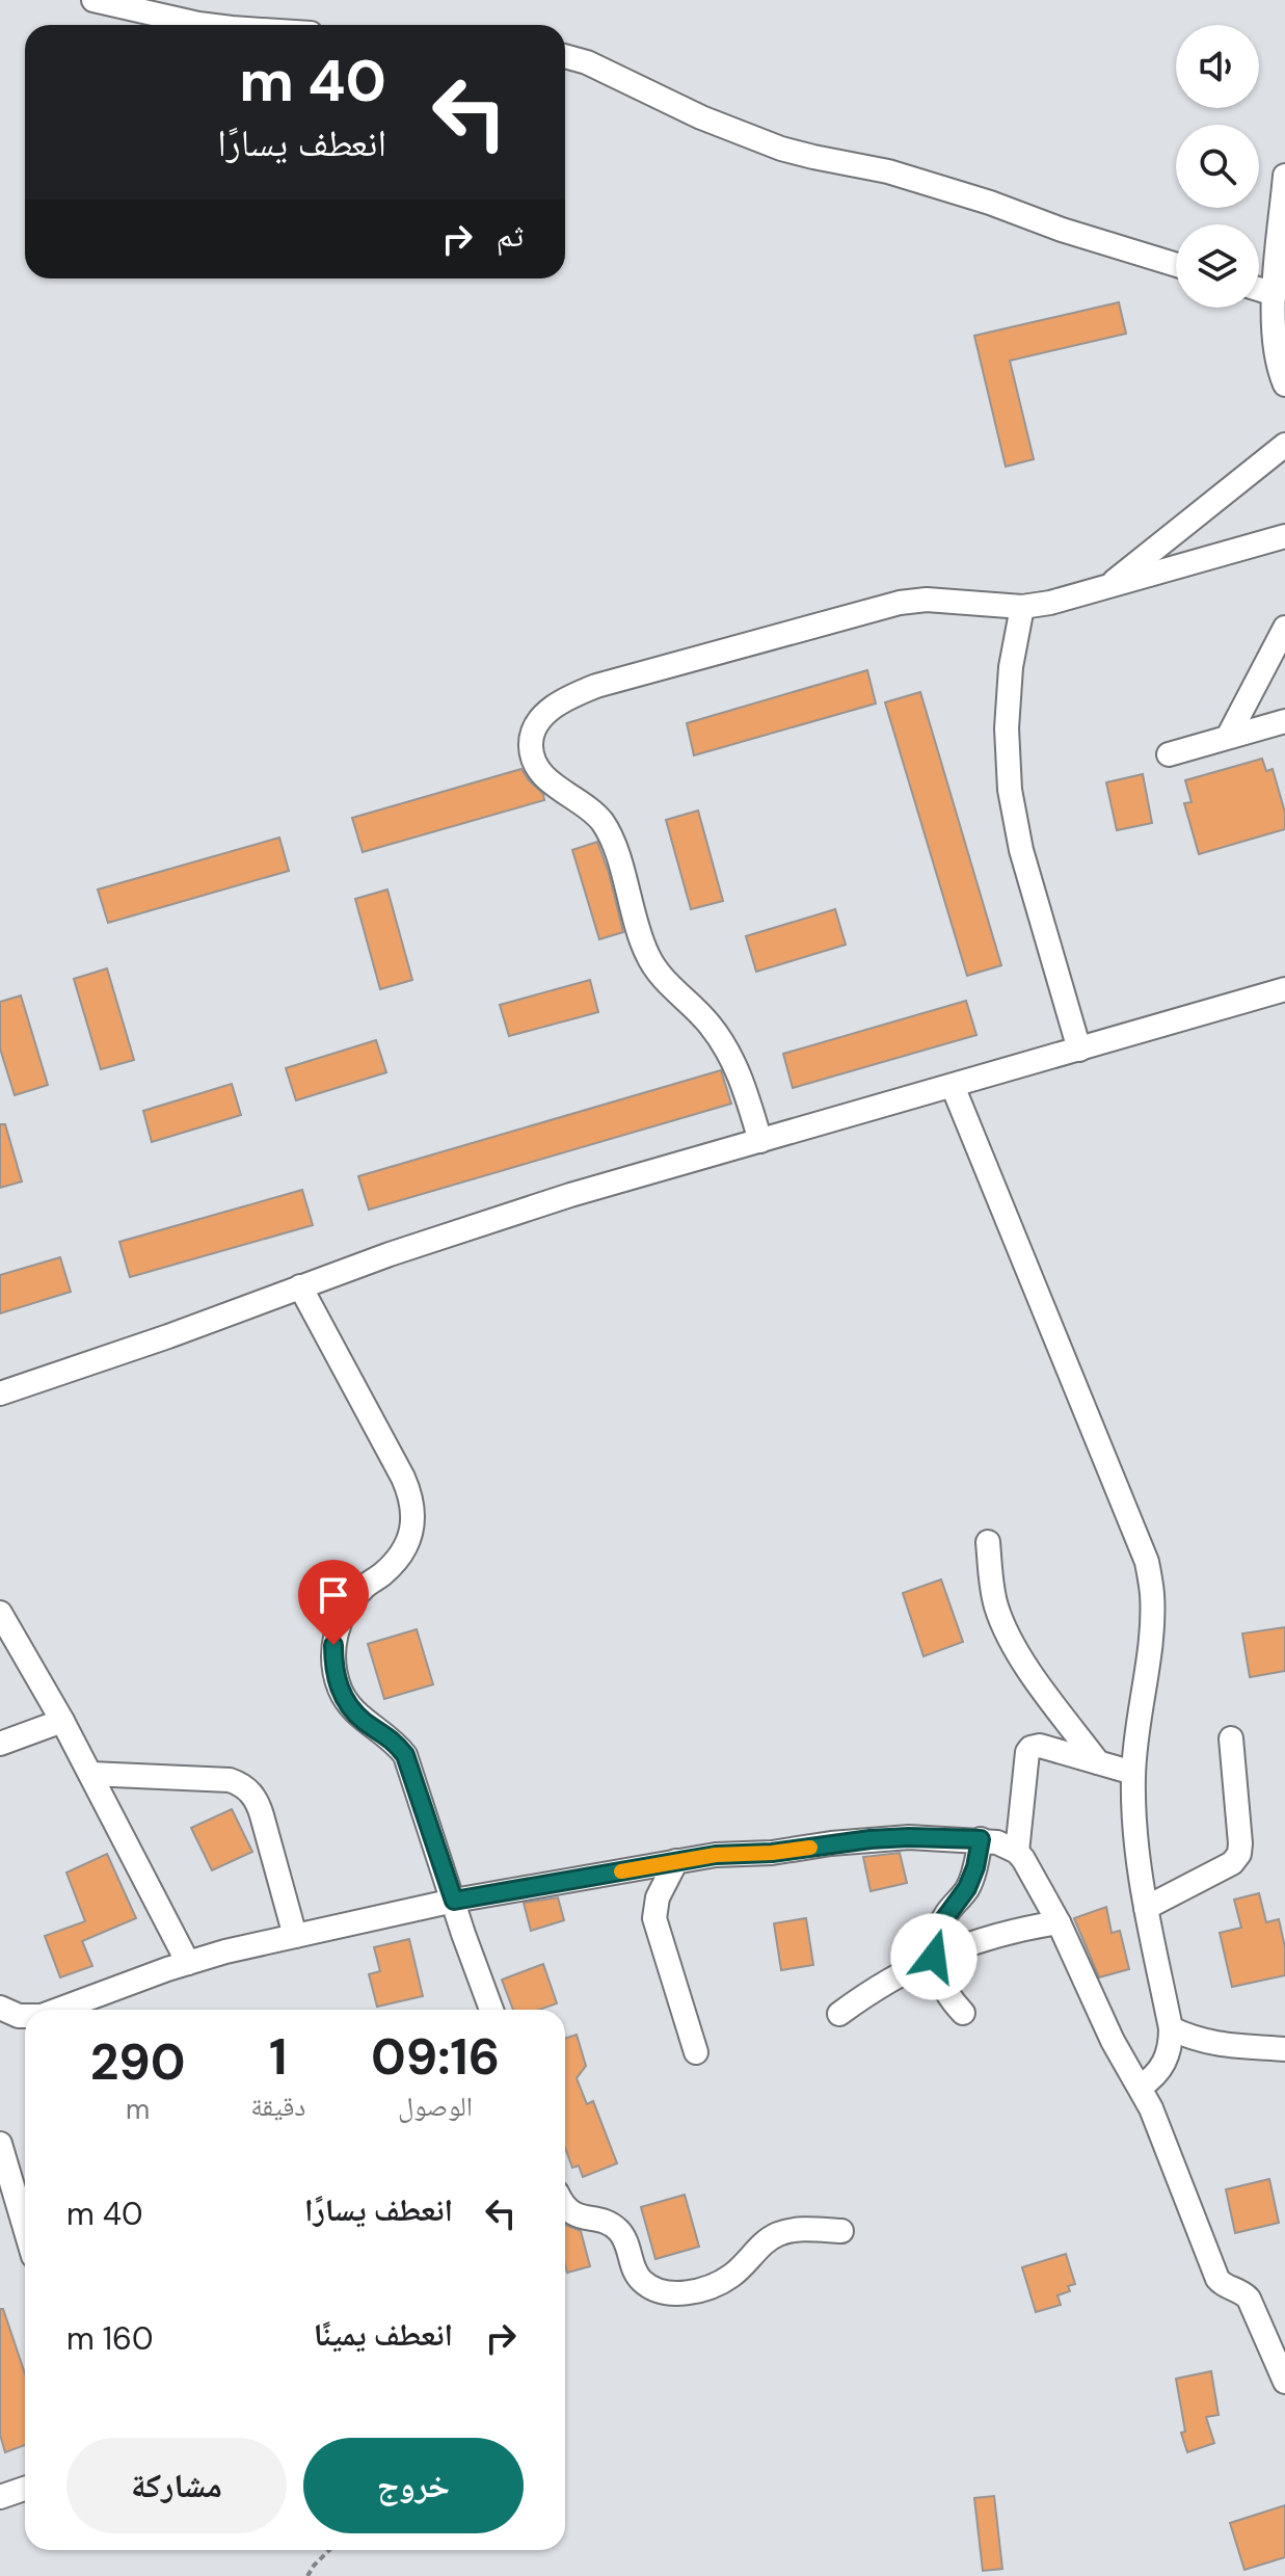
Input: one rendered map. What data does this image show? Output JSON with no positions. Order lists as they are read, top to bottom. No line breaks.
{"page":{"turn":["40 m","انعطف يسارًا"],"then":"ثم","eta":["09:16","الوصول","1","دقيقة","290","m"],"list":[{"name":"انعطف يسارًا","value":"40 m"},{"name":"انعطف يمينًا","value":"160 m"}],"buttons":["خروج","مشاركة"]}}
